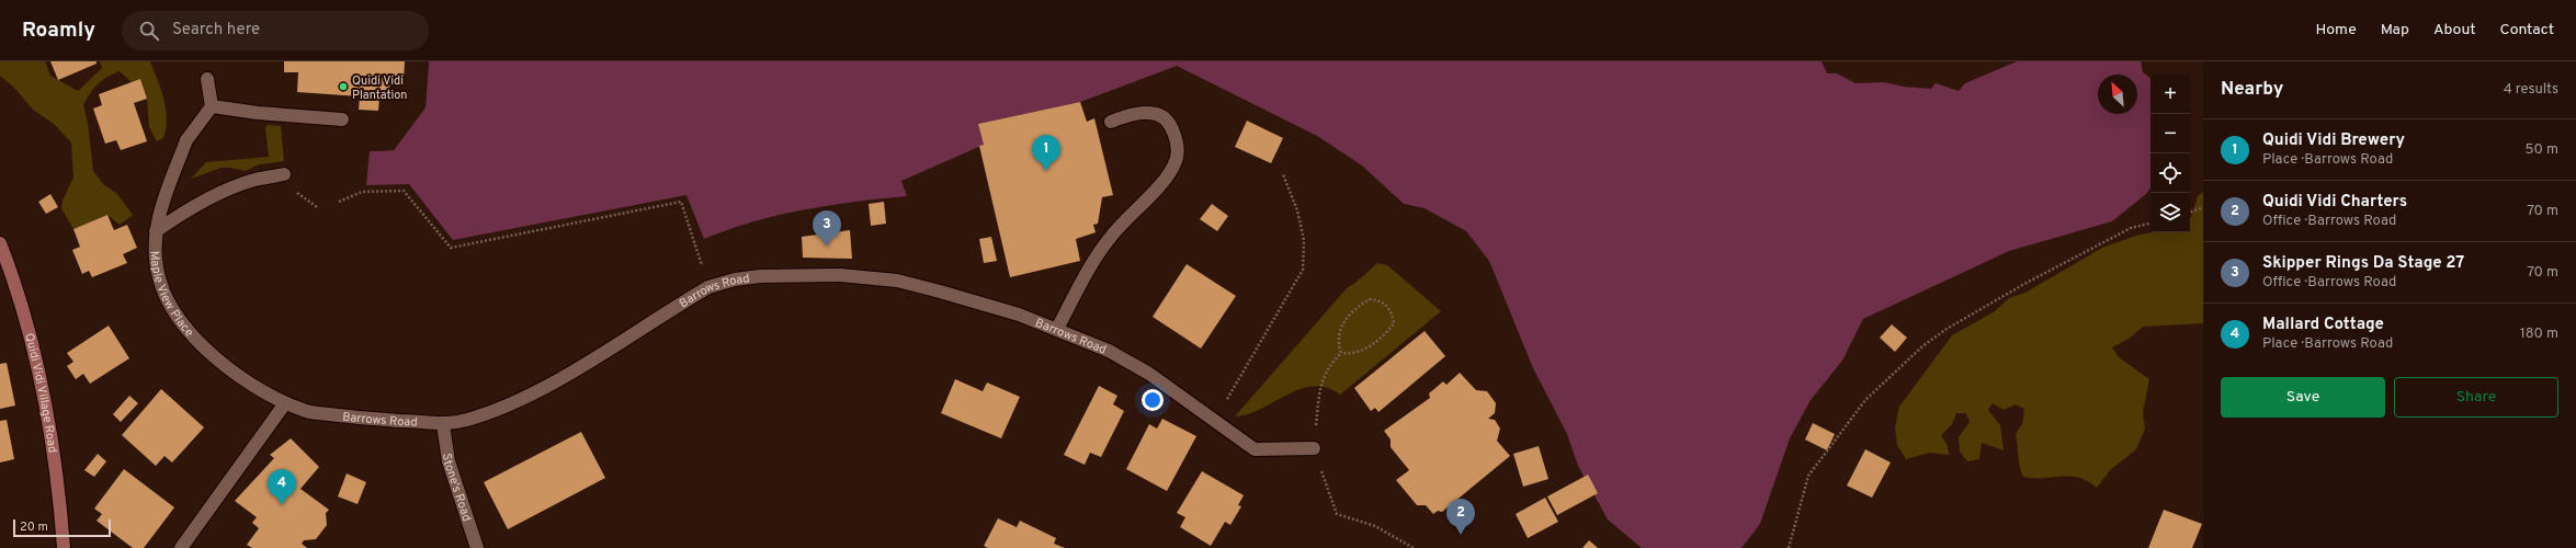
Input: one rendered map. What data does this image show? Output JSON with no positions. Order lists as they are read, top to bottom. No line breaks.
{"streets":{"street":["Maple View Place","Barrows Road","Quidi Vidi Village Road","Stone's Road"]},"crossings":[["Maple View Place","Barrows Road"],["Barrows Road","Stone's Road"]],"places":["Quidi Vidi Plantation"],"scale_bar":"20 m","north":"top left","page":{"header":"Roamly","search":"Search here","nav":["Home","Map","About","Contact"],"heading":["Nearby","4 results"],"map_buttons":["+","−"],"list":[{"mark":"1","name":"Quidi Vidi Brewery","note":"Place · Barrows Road","value":"50 m"},{"mark":"2","name":"Quidi Vidi Charters","note":"Office · Barrows Road","value":"70 m"},{"mark":"3","name":"Skipper Rings Da Stage 27","note":"Office · Barrows Road","value":"70 m"},{"mark":"4","name":"Mallard Cottage","note":"Place · Barrows Road","value":"180 m"}],"pins":["1","3","4","2"],"buttons":["Save","Share"],"scale":"20 m"}}
